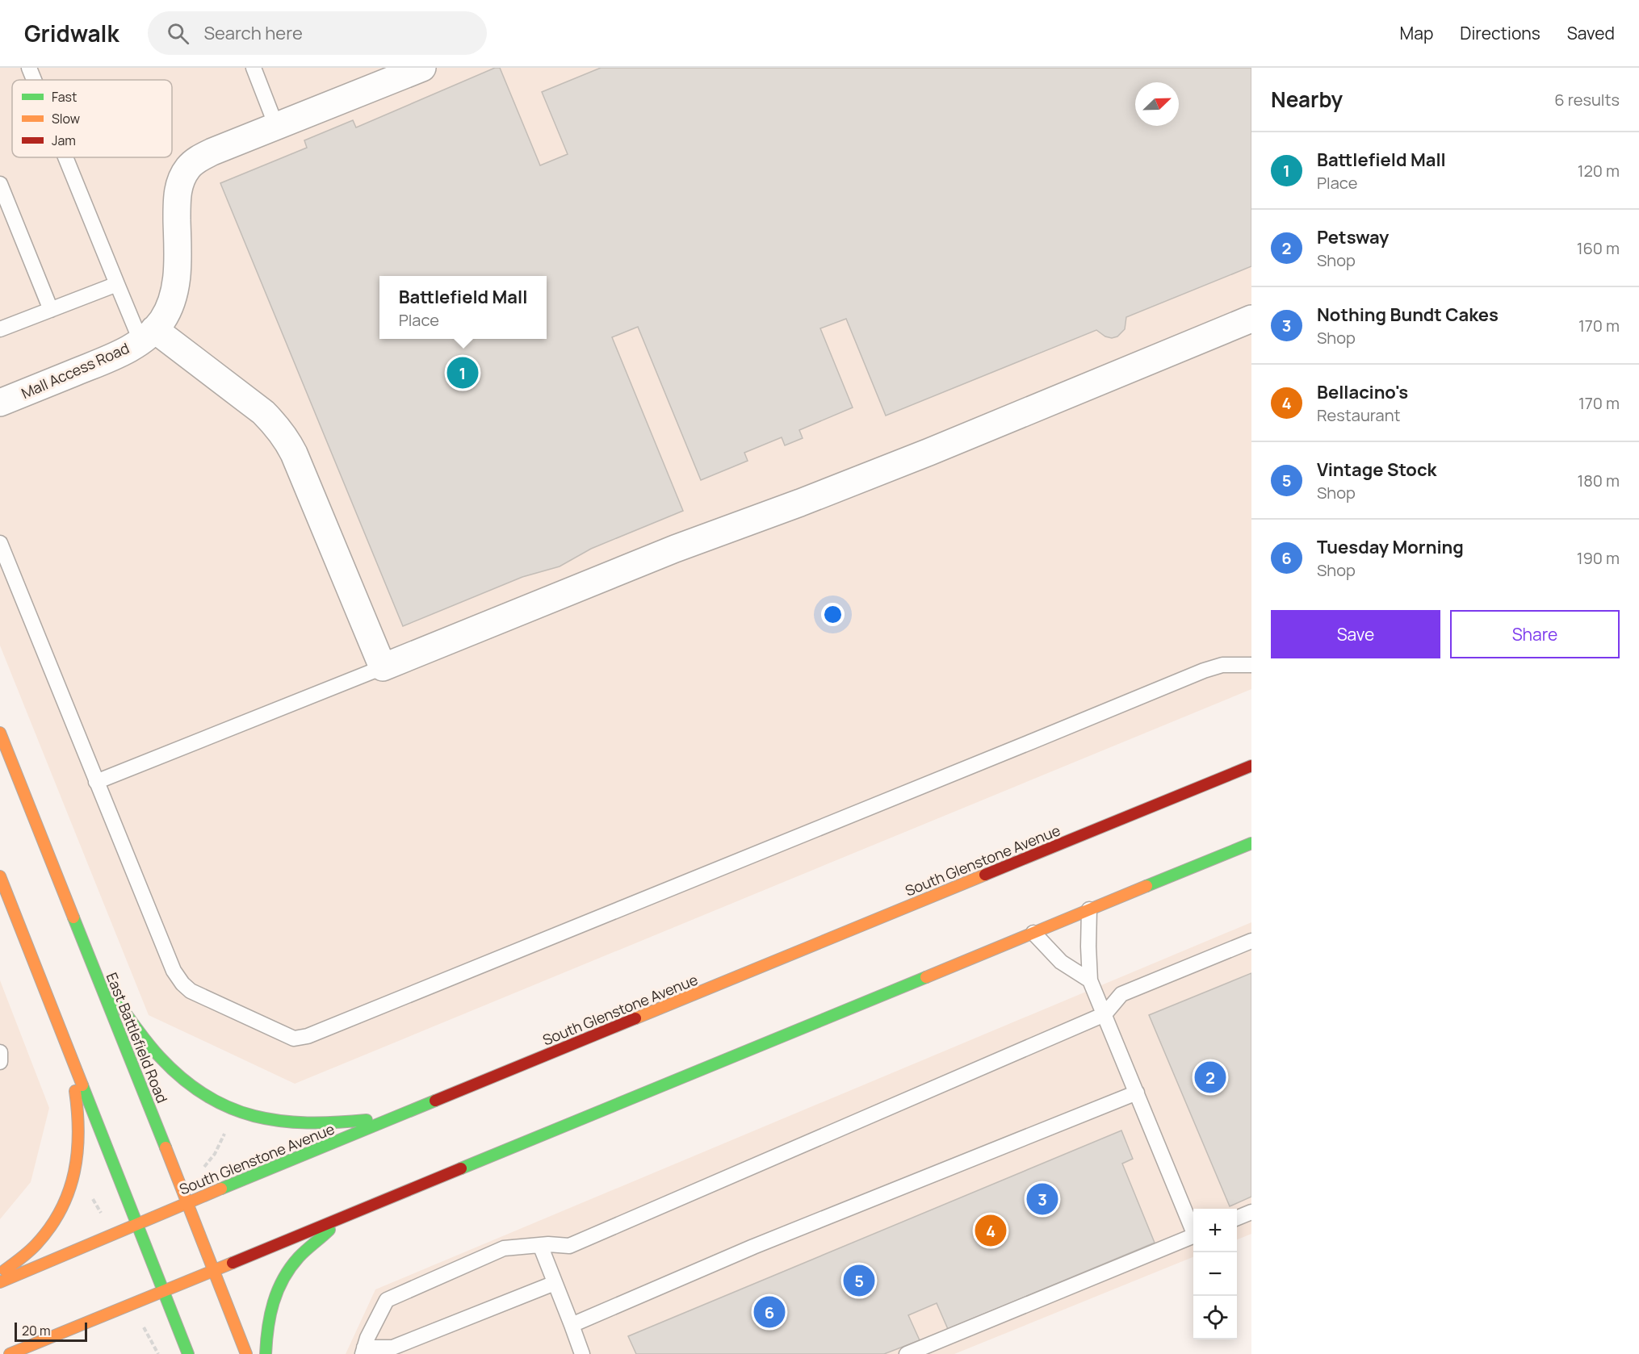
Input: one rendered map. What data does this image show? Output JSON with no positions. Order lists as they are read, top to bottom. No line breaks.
{"streets":{"main road":["South Glenstone Avenue","East Battlefield Road"],"street":["Mall Access Road"]},"crossings":[["South Glenstone Avenue","East Battlefield Road"]],"legend":["Fast","Slow","Jam"],"scale_bar":"20 m","north":"top right","page":{"header":"Gridwalk","search":"Search here","nav":["Map","Directions","Saved"],"heading":["Nearby","6 results"],"list":[{"mark":"1","name":"Battlefield Mall","note":"Place","value":"120 m"},{"mark":"2","name":"Petsway","note":"Shop","value":"160 m"},{"mark":"3","name":"Nothing Bundt Cakes","note":"Shop","value":"170 m"},{"mark":"4","name":"Bellacino's","note":"Restaurant","value":"170 m"},{"mark":"5","name":"Vintage Stock","note":"Shop","value":"180 m"},{"mark":"6","name":"Tuesday Morning","note":"Shop","value":"190 m"}],"popup":["Battlefield Mall","Place"],"pins":["1","2","3","4","5","6"],"buttons":["Save","Share"],"map_buttons":["+","−"],"scale":"20 m"}}
